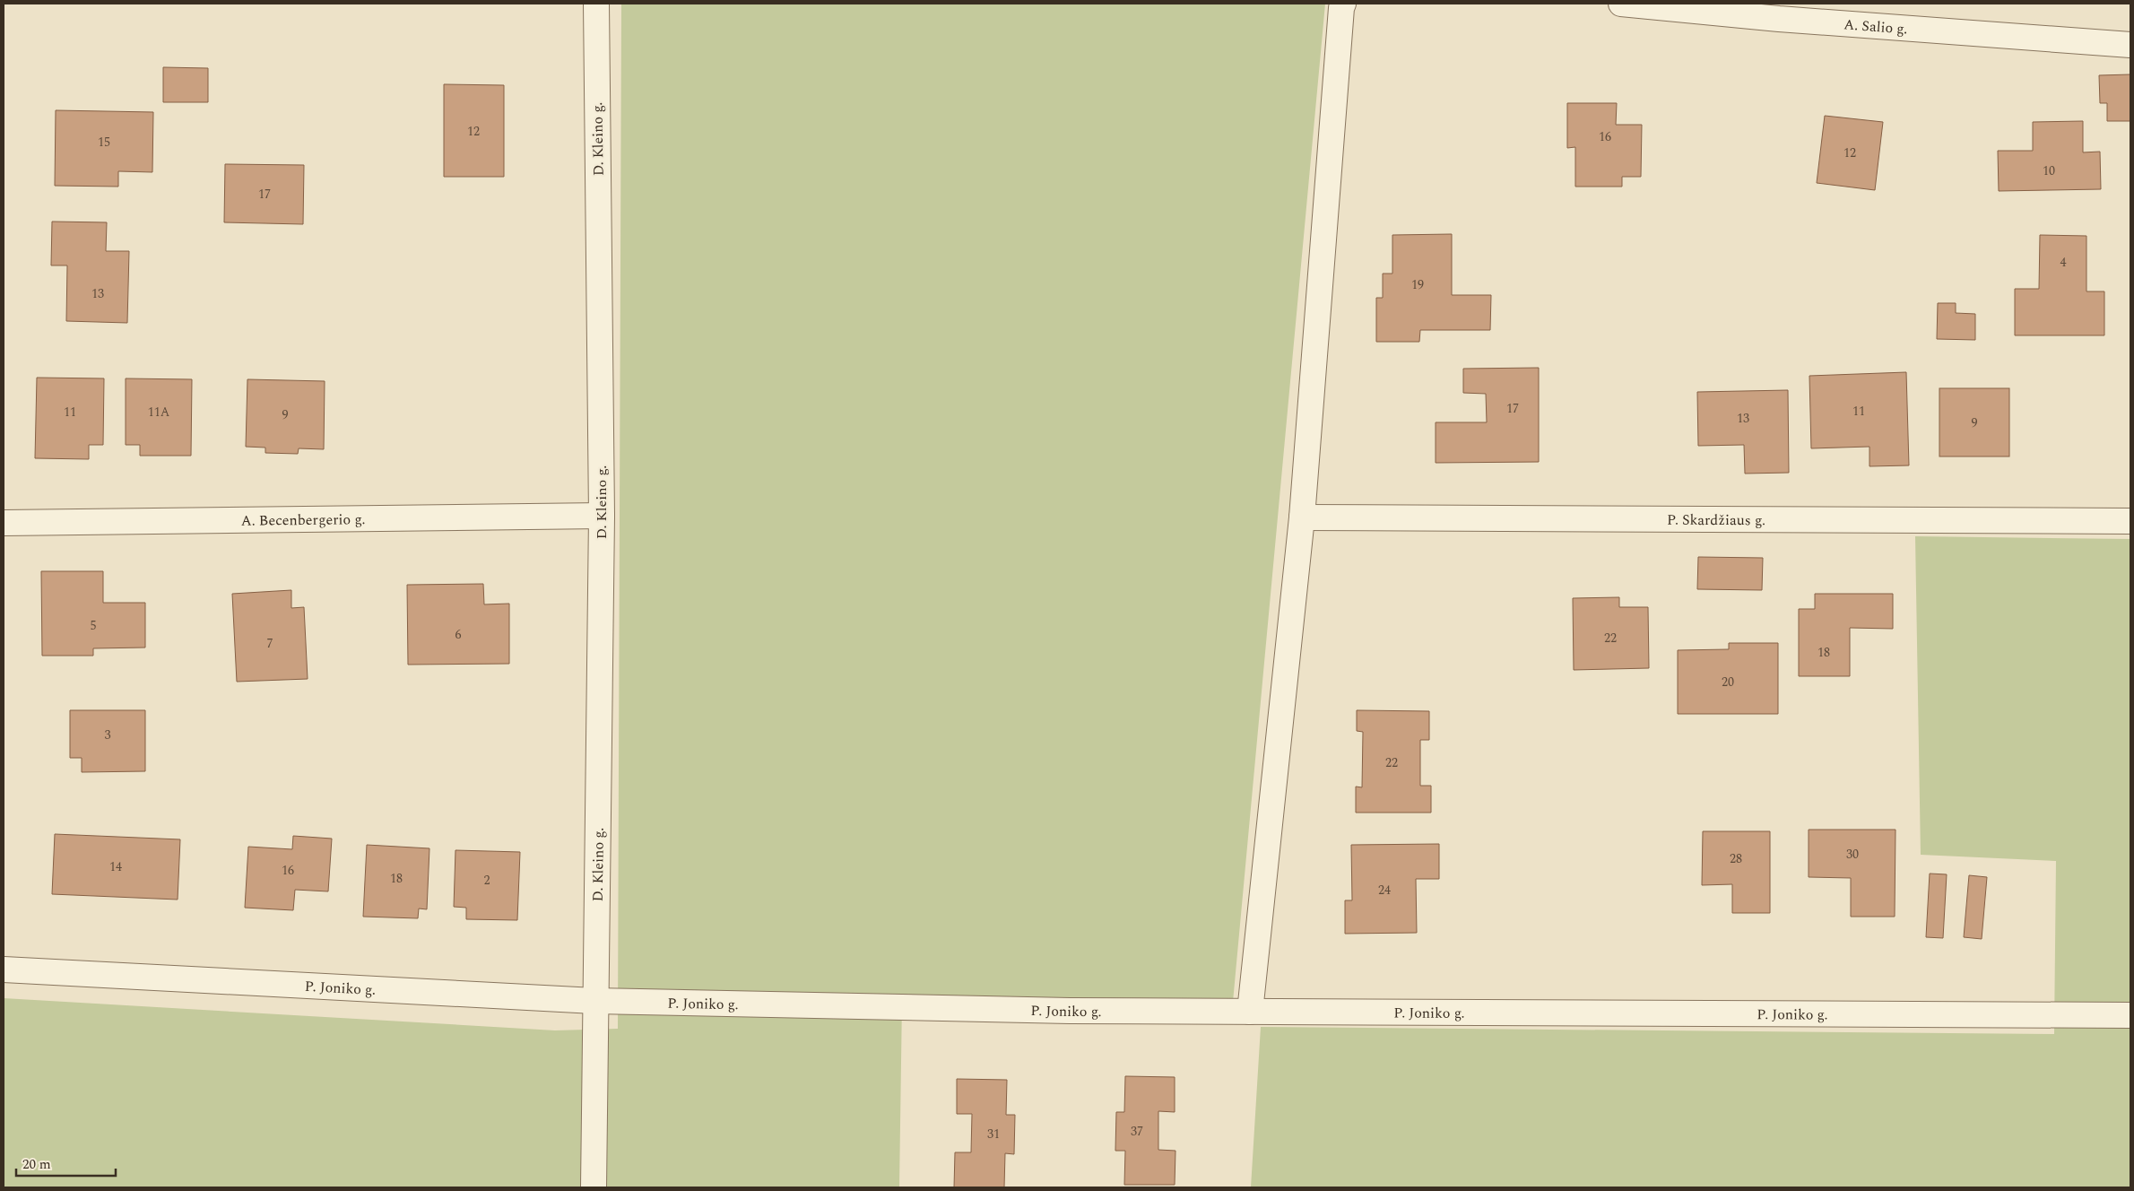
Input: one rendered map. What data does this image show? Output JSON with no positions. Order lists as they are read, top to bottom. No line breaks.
{"streets":{"street":["A. Salio g.","D. Kleino g.","A. Becenbergerio g.","P. Skardžiaus g.","P. Joniko g."]},"crossings":[["D. Kleino g.","A. Becenbergerio g."],["D. Kleino g.","P. Joniko g."]],"house_numbers":["12","16","15","12","10","17","4","19","13","17","11","11","11A","9","13","9","5","6","22","7","18","20","3","22","30","28","14","16","18","2","24","37","31"],"scale_bar":"20 m"}
